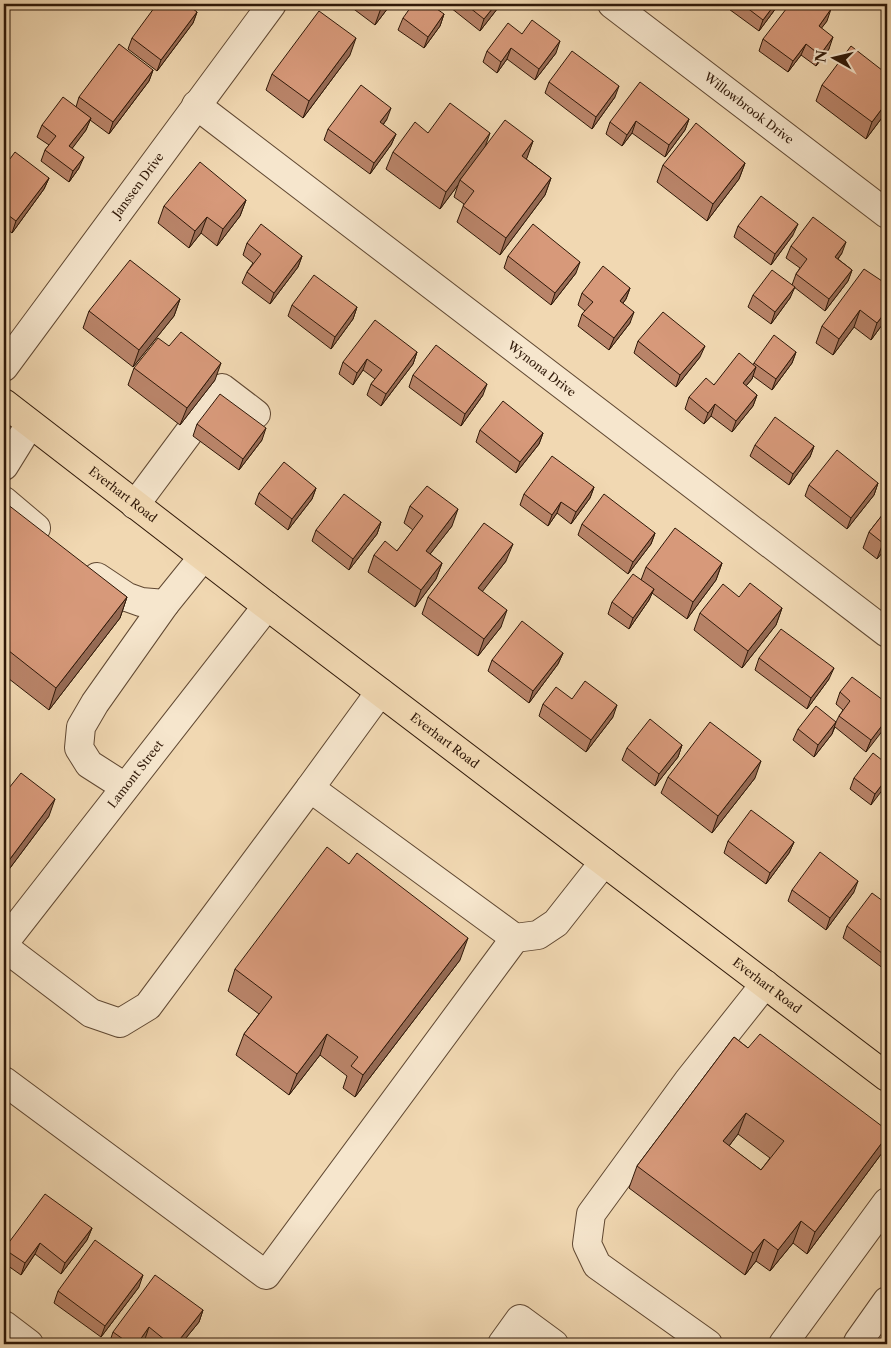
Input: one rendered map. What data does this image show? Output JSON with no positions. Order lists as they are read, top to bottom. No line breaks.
{"streets":{"main road":["Everhart Road"],"street":["Willowbrook Drive","Janssen Drive","Wynona Drive","Lamont Street"]},"crossings":[["Janssen Drive","Wynona Drive"],["Everhart Road","Lamont Street"]],"north":"left"}
